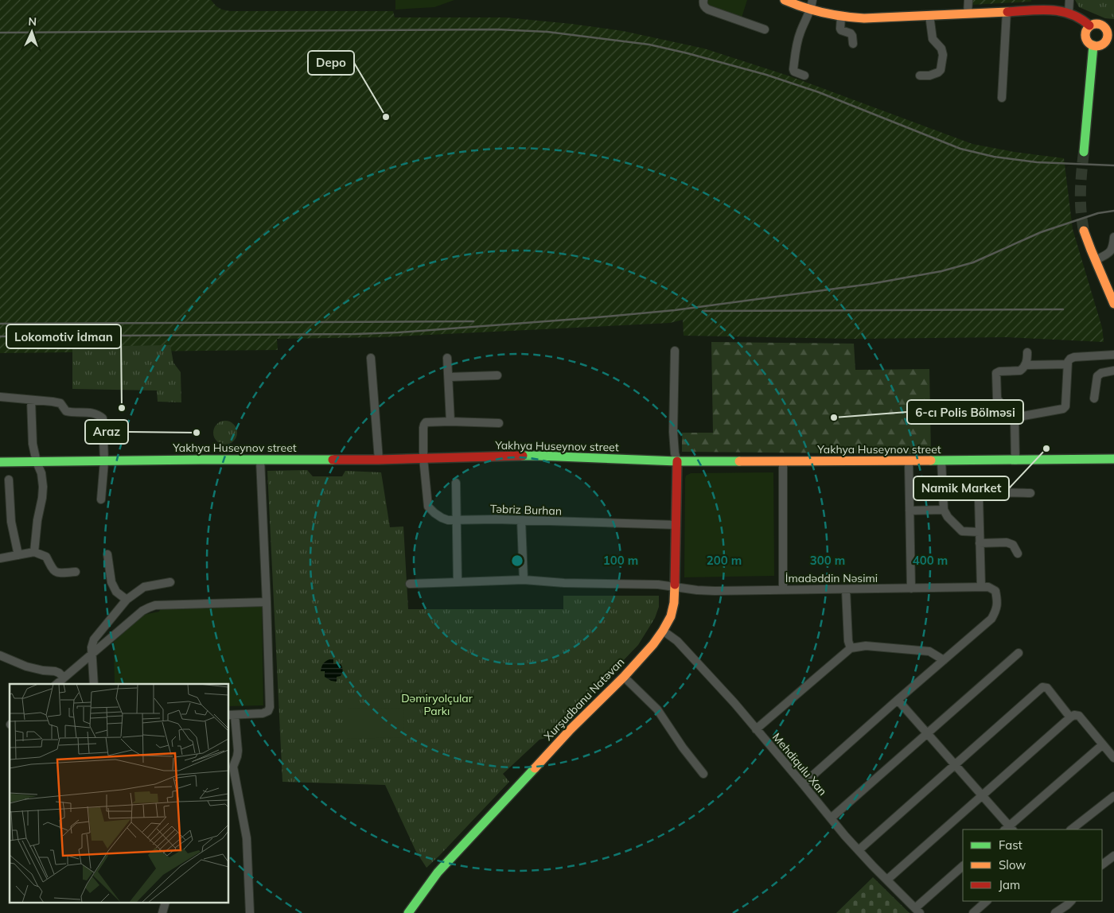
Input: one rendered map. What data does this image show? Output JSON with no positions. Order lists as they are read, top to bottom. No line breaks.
{"streets":{"main road":["Yakhya Huseynov street","Xurşudbanu Natəvan"],"street":["Təbriz Burhan","İmadəddin Nəsimi","Mehdiqulu Xan"]},"crossings":[["Yakhya Huseynov street","Təbriz Burhan"],["Yakhya Huseynov street","Xurşudbanu Natəvan"],["Təbriz Burhan","Xurşudbanu Natəvan"],["İmadəddin Nəsimi","Xurşudbanu Natəvan"],["Xurşudbanu Natəvan","Mehdiqulu Xan"]],"parks":["Dəmiryolçular Parkı"],"places":["Depo","Lokomotiv İdman","6-cı Polis Bölməsi","Araz","Namik Market"],"legend":["Fast","Slow","Jam"],"north":"top","rings":["100 m","200 m","300 m","400 m"]}
